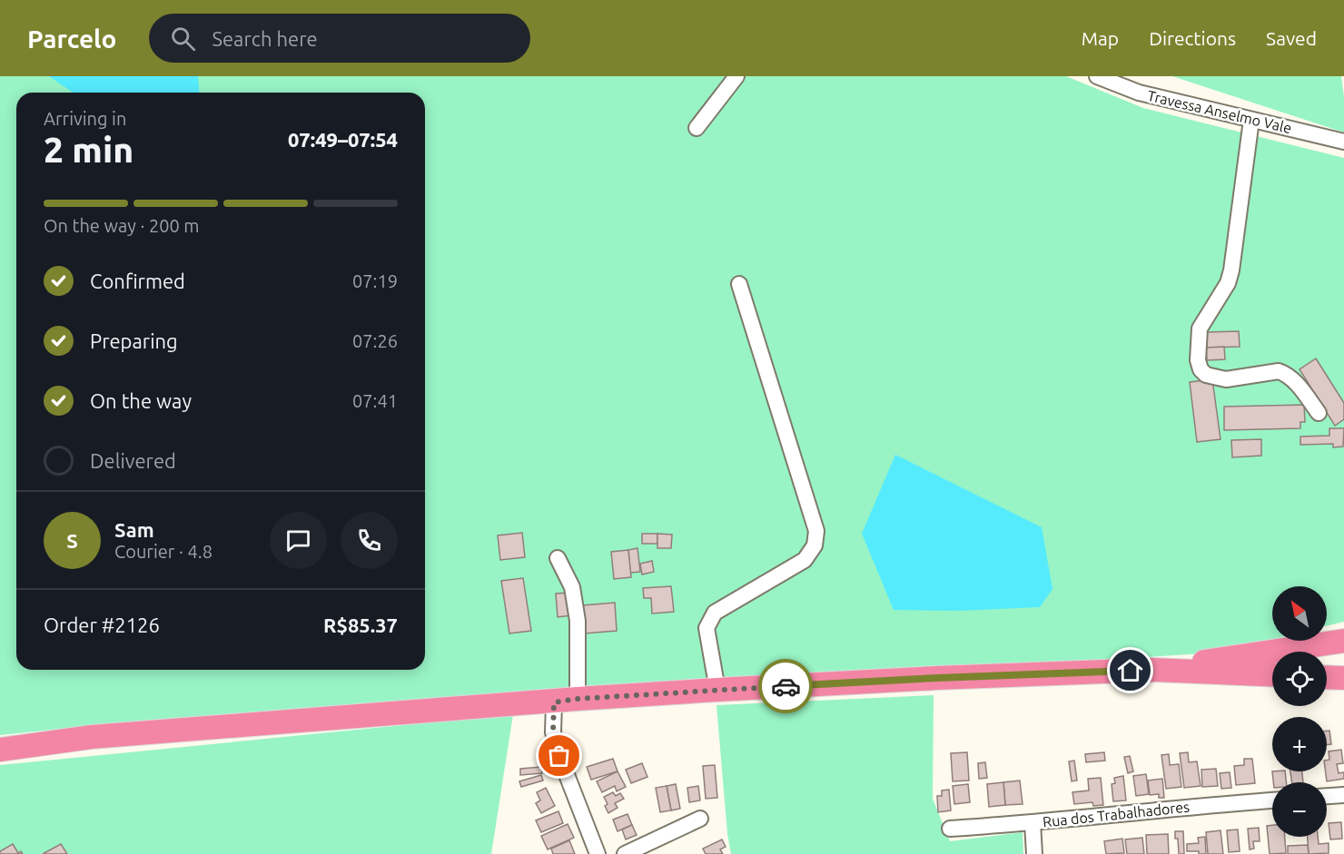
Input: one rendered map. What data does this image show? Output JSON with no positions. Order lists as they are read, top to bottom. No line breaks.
{"streets":{"street":["Travessa Anselmo Vale","Rua dos Trabalhadores"]},"north":"top left","page":{"header":"Parcelo","search":"Search here","nav":["Map","Directions","Saved"],"heading":["2 min","Arriving in","07:49–07:54"],"panel":["Sam","Courier · 4.8","Order #2126","R$85.37"],"bar":"On the way · 200 m","list":[["Confirmed","07:19"],["Preparing","07:26"],["On the way","07:41"],"Delivered"],"round":"S","map_buttons":["+","−"]}}
